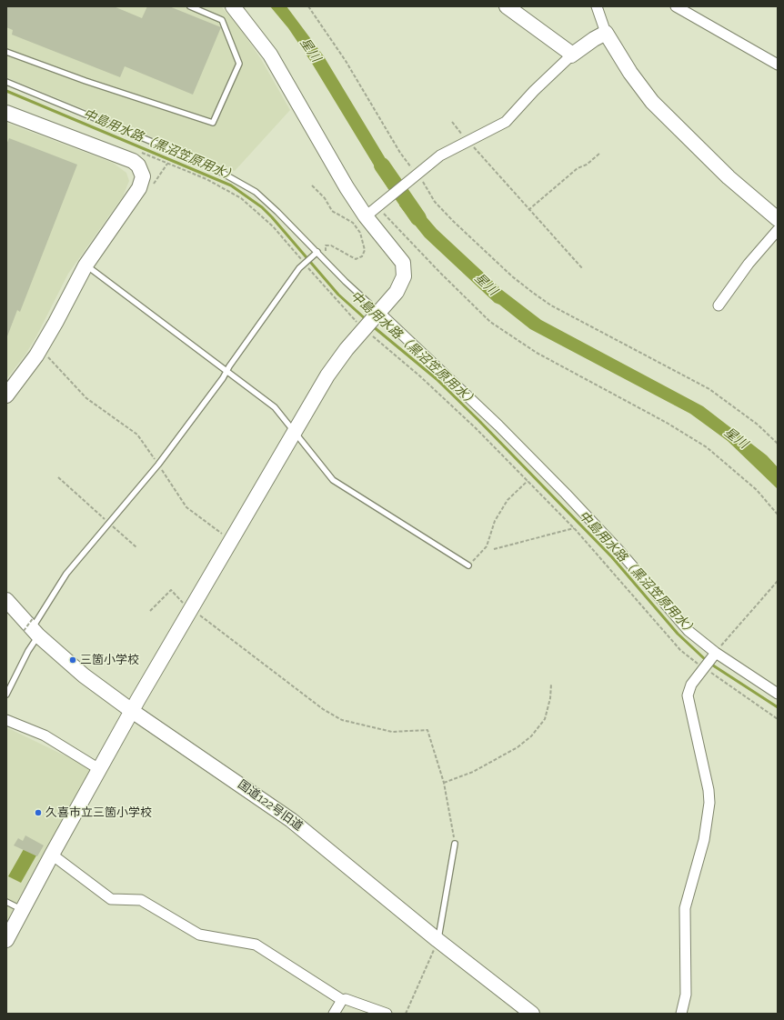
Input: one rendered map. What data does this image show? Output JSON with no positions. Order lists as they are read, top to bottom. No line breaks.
{"streets":{"street":["国道122号旧道"]},"water":["星川","中島用水路（黒沼笠原用水）"],"places":["三箇小学校","久喜市立三箇小学校"]}
